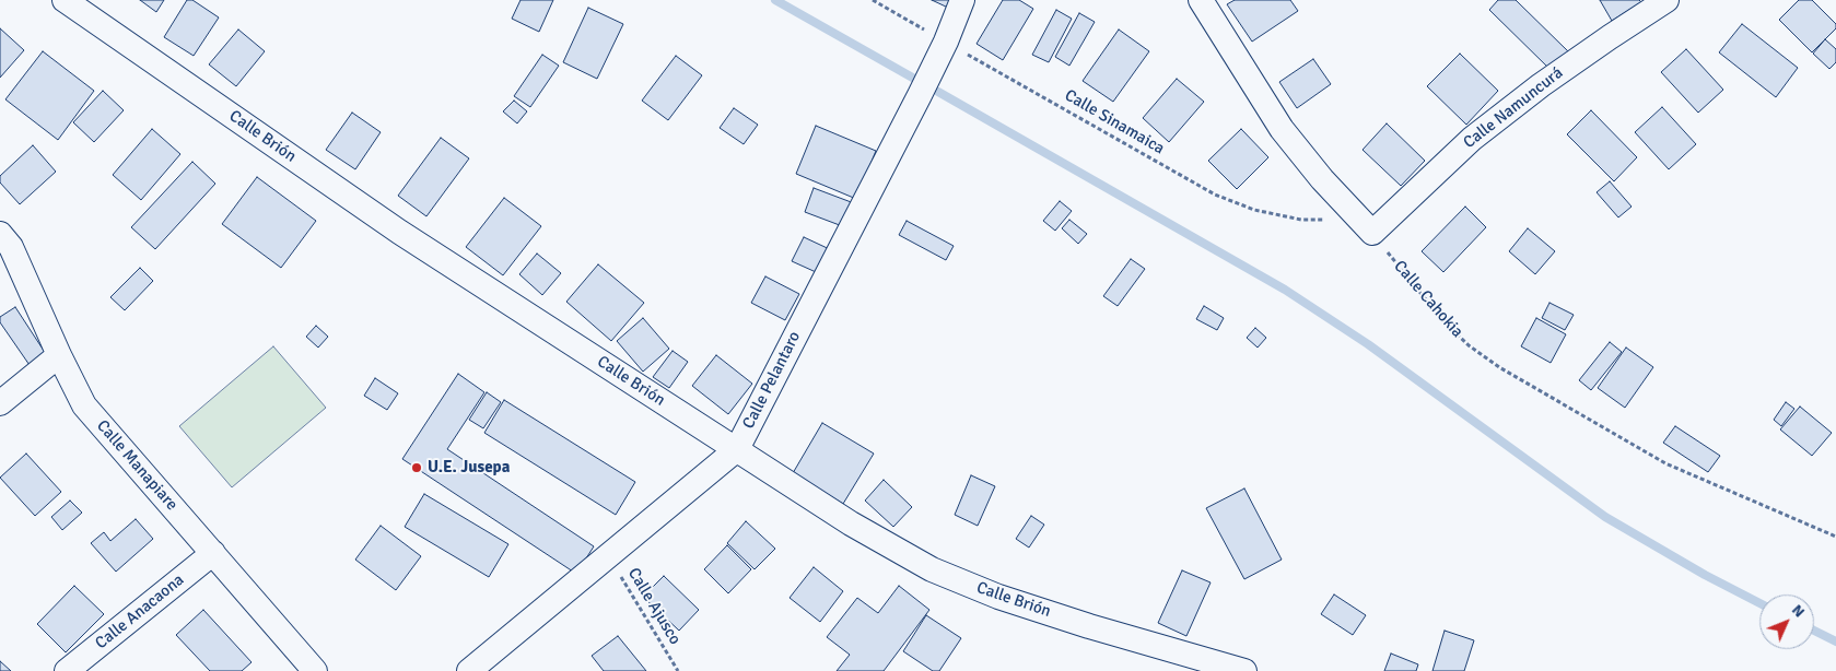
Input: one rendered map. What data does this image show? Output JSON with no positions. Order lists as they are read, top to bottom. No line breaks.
{"streets":{"street":["Calle Namuncurá","Calle Brión","Calle Pelantaro","Calle Manapiare","Calle Anacaona"],"path":["Calle Sinamaica","Calle Cahokia","Calle Ajusco"]},"crossings":[["Calle Namuncurá","Calle Sinamaica"],["Calle Namuncurá","Calle Cahokia"],["Calle Sinamaica","Calle Cahokia"],["Calle Sinamaica","Calle Pelantaro"],["Calle Brión","Calle Pelantaro"],["Calle Pelantaro","Calle Ajusco"],["Calle Manapiare","Calle Anacaona"]],"places":["U.E. Jusepa"],"north":"top right"}
